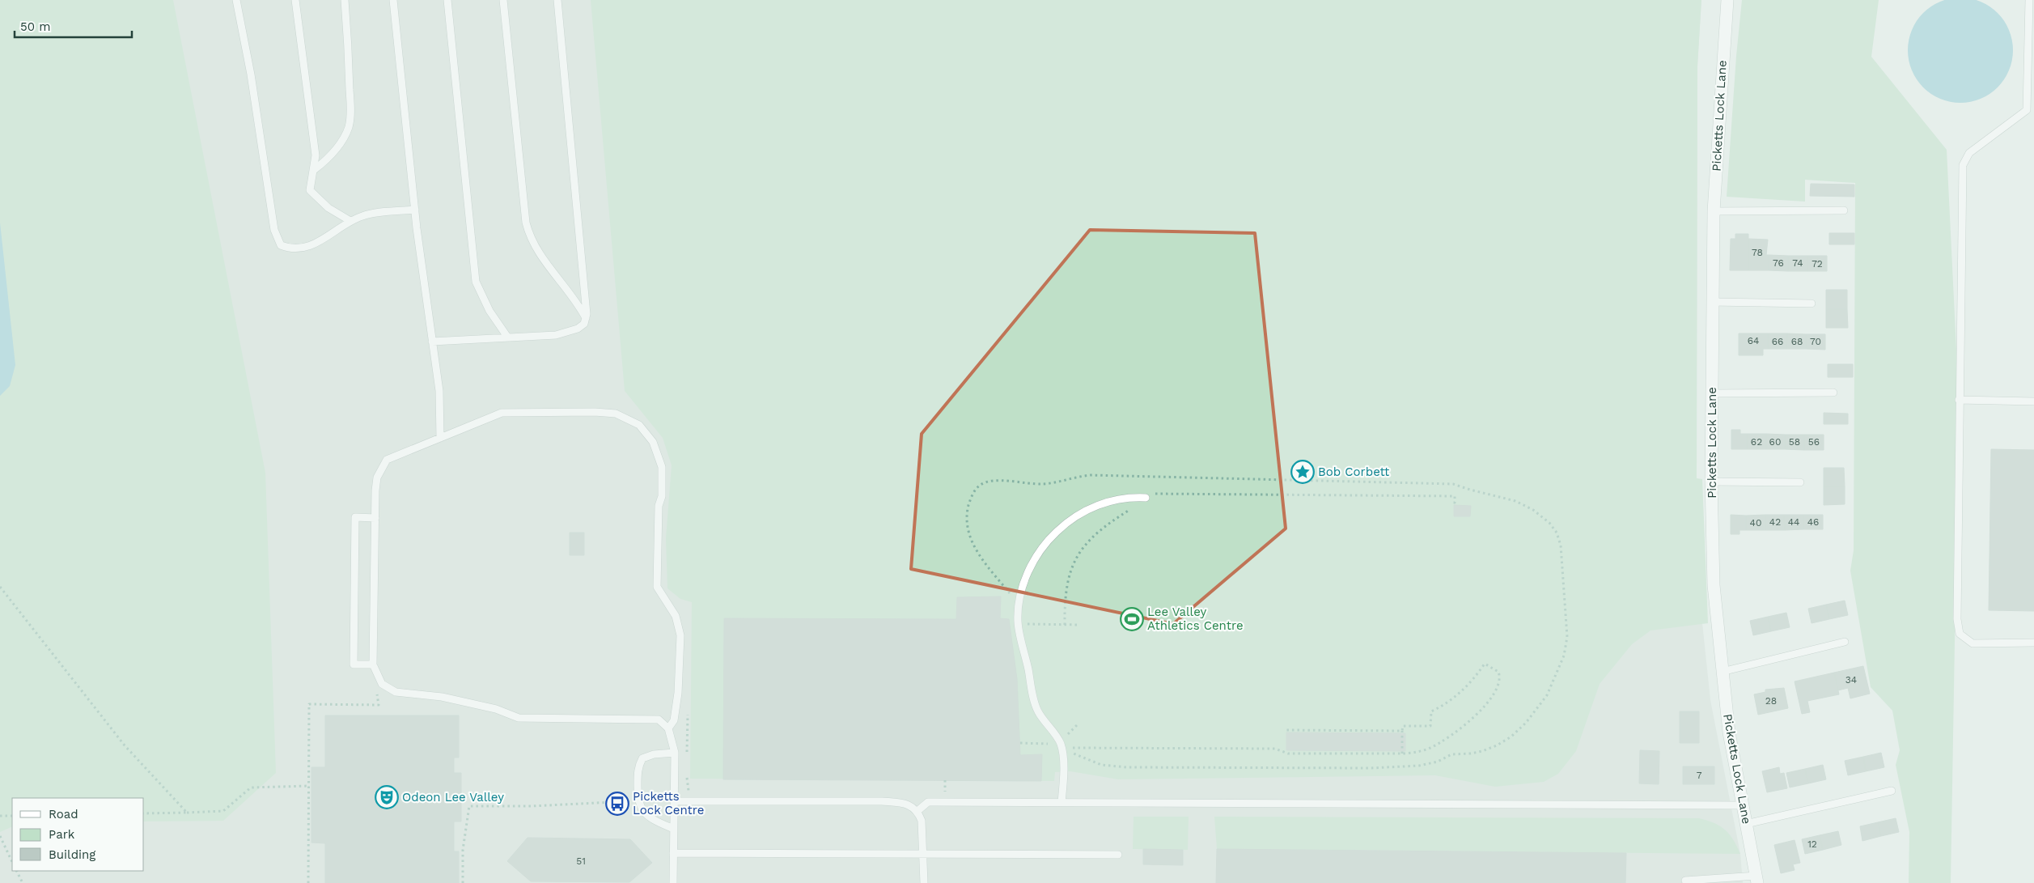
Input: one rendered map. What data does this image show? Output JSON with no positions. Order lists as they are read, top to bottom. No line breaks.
{"streets":{"street":["Picketts Lock Lane"]},"places":{"place":["Bob Corbett"],"sports":["Lee Valley Athletics Centre"],"theatre":["Odeon Lee Valley"],"bus stop":["Picketts Lock Centre"]},"house_numbers":["78","76","74","72","64","66","68","70","62","60","58","56","42","44","46","40","34","28","7","12","51"],"legend":["Road","Park","Building"],"scale_bar":"50 m"}
